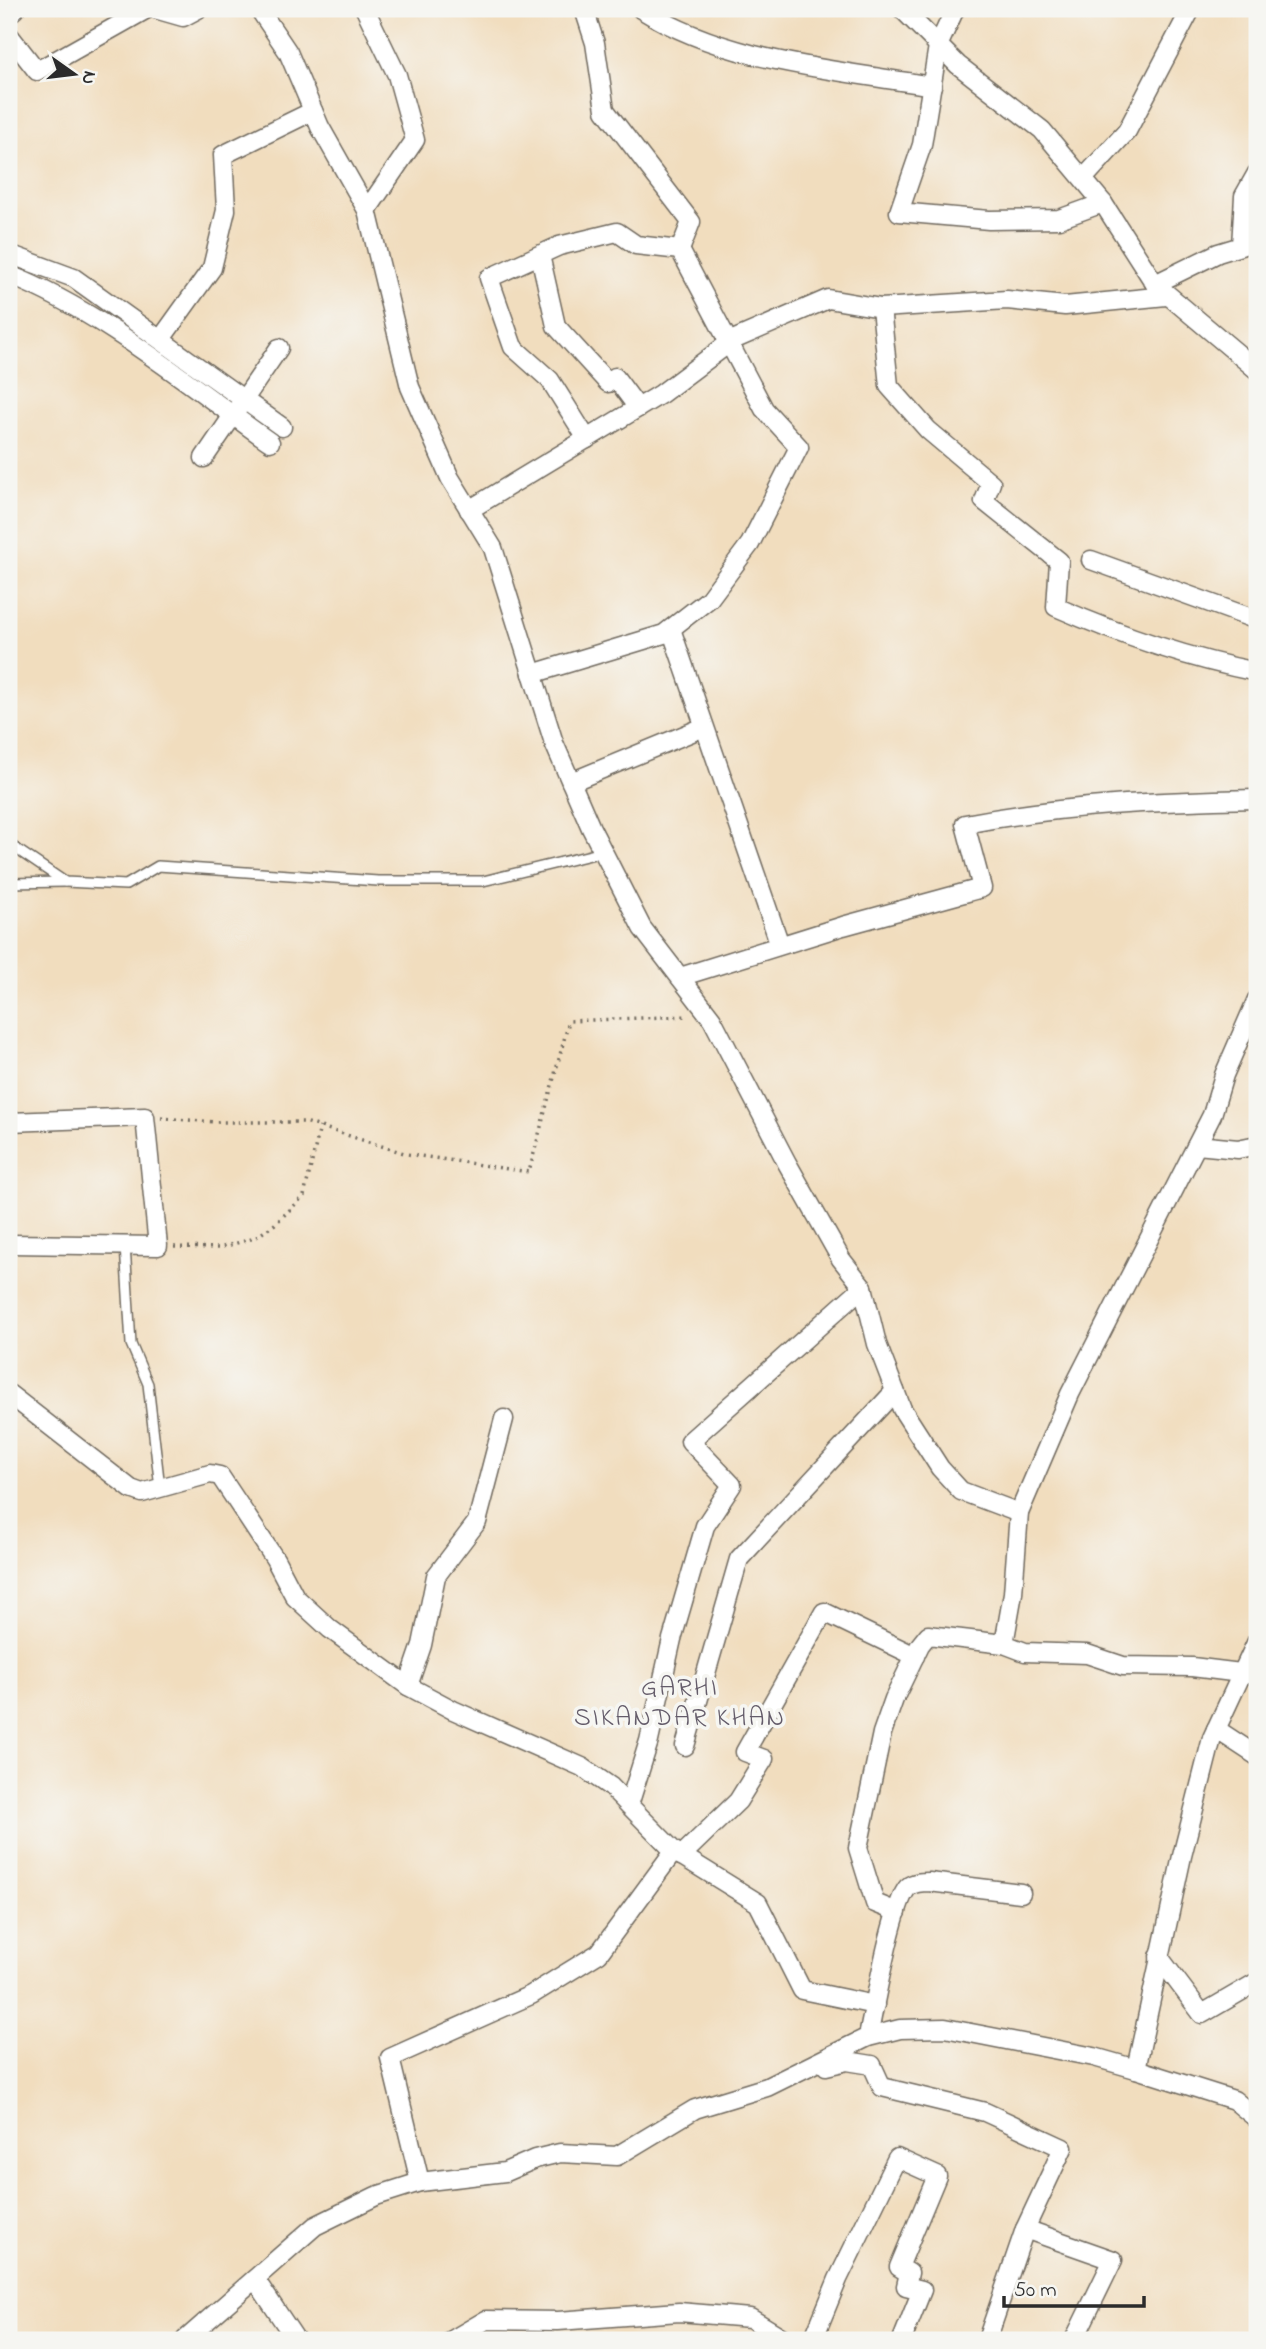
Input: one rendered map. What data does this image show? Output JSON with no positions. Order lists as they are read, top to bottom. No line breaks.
{"districts":["GARHI SIKANDAR KHAN"],"scale_bar":"50 m","north":"right"}
